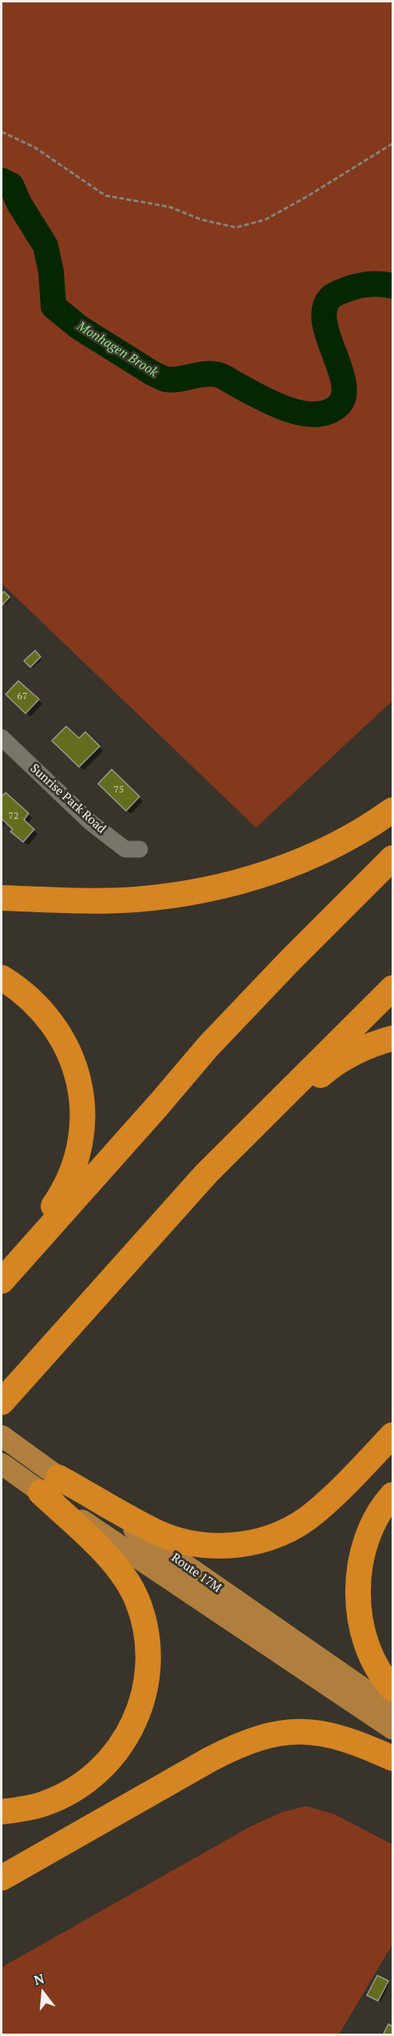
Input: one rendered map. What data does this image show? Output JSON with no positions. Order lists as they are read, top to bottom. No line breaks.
{"streets":{"main road":["Route 17M"],"street":["Sunrise Park Road"]},"water":["Monhagen Brook"],"house_numbers":["67","75","72"],"north":"top"}
